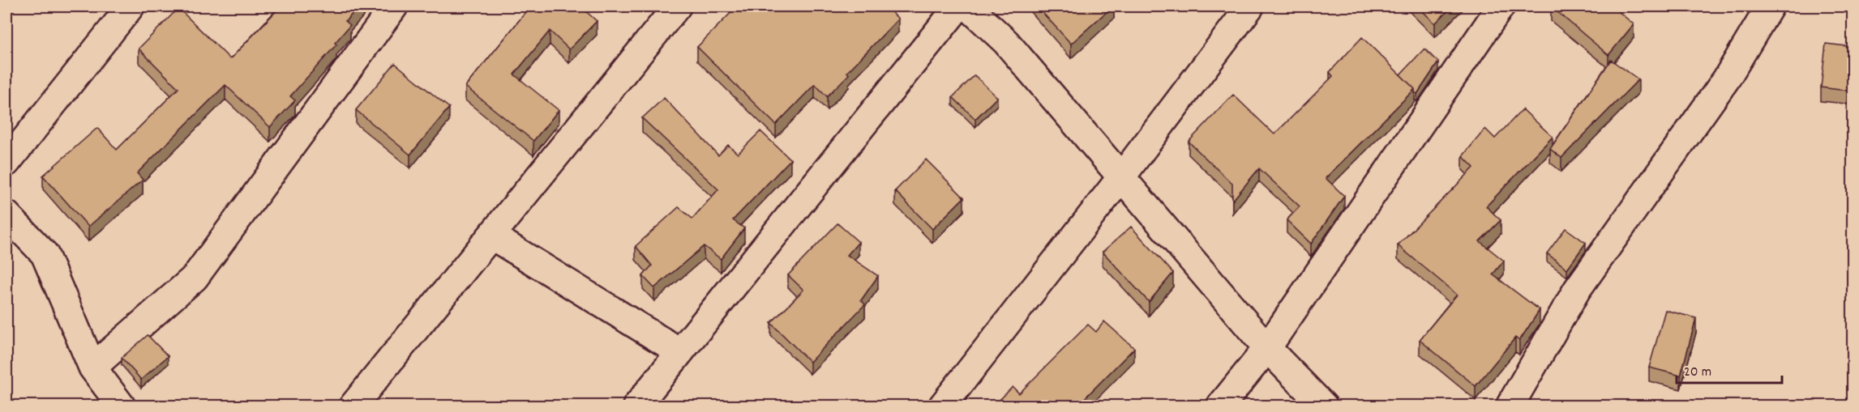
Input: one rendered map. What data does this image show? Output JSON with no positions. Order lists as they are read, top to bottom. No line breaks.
{"scale_bar":"20 m"}
